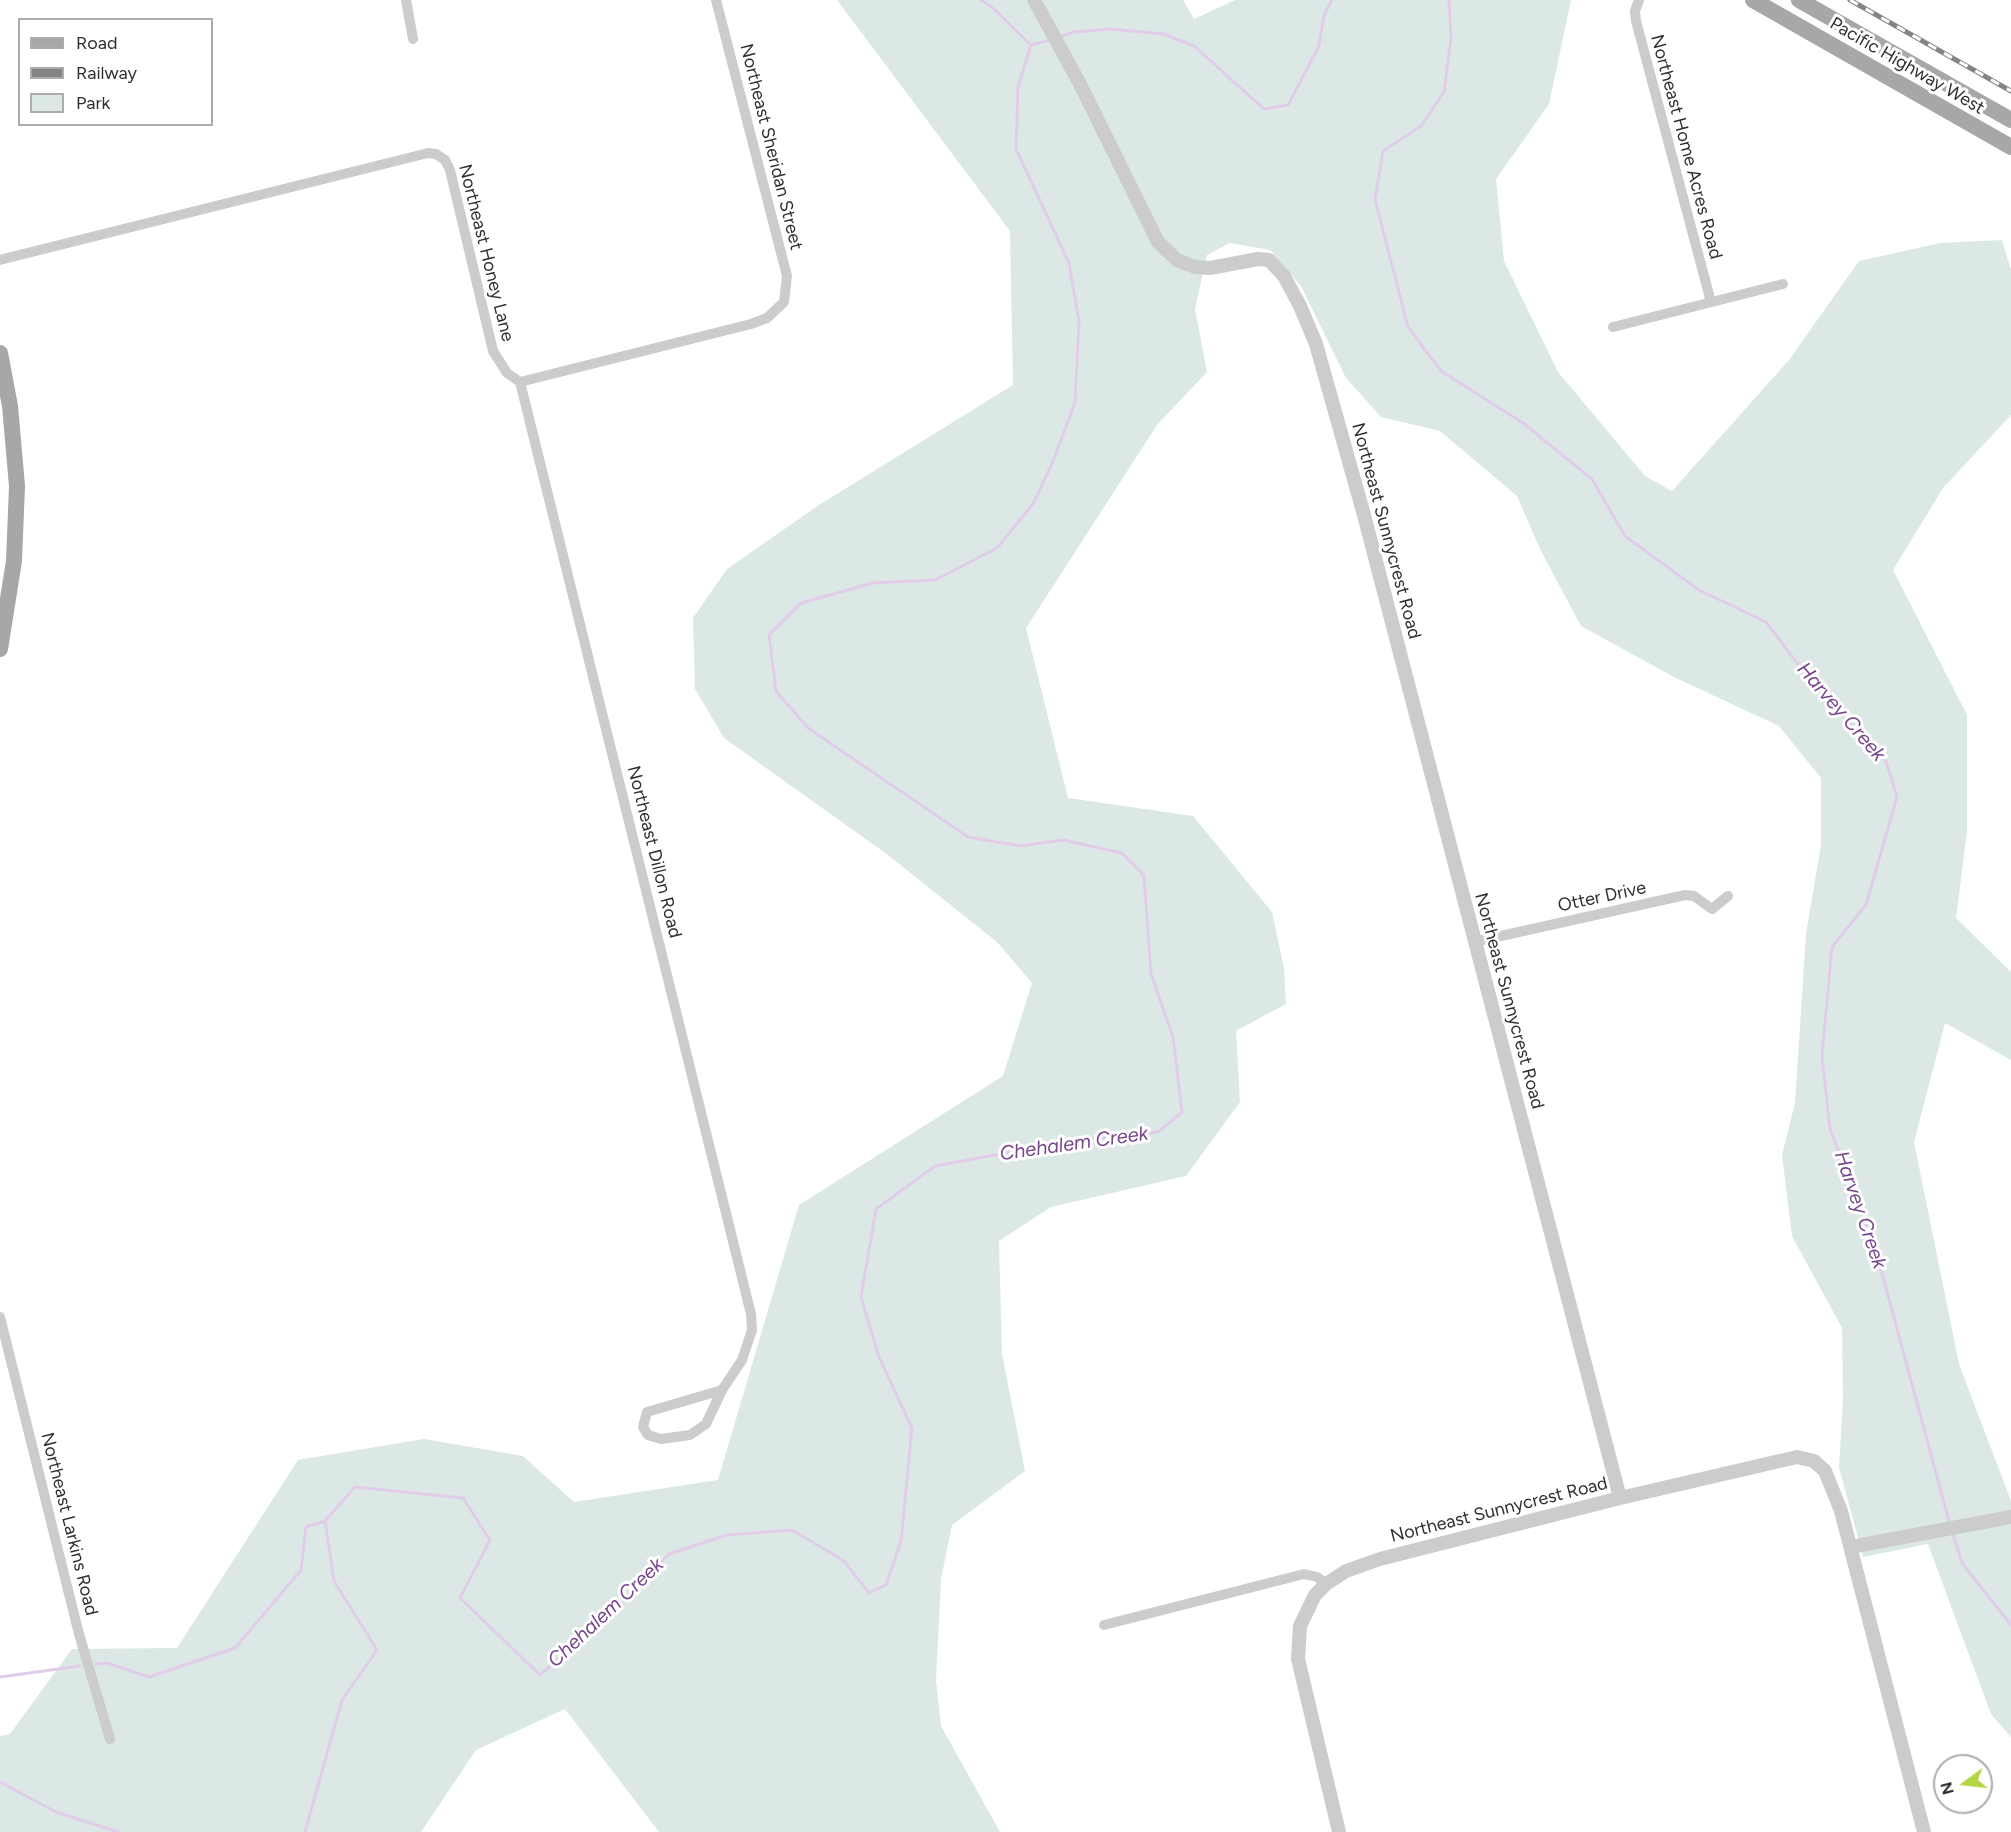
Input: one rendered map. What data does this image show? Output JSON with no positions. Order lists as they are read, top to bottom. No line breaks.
{"streets":{"main road":["Pacific Highway West"],"street":["Northeast Sheridan Street","Northeast Home Acres Road","Northeast Honey Lane","Northeast Sunnycrest Road","Northeast Dillon Road","Otter Drive","Northeast Larkins Road"]},"crossings":[["Northeast Sheridan Street","Northeast Honey Lane"],["Northeast Sheridan Street","Northeast Dillon Road"],["Northeast Honey Lane","Northeast Dillon Road"],["Northeast Sunnycrest Road","Otter Drive"]],"water":["Harvey Creek","Chehalem Creek"],"legend":["Road","Railway","Park"],"north":"left"}
